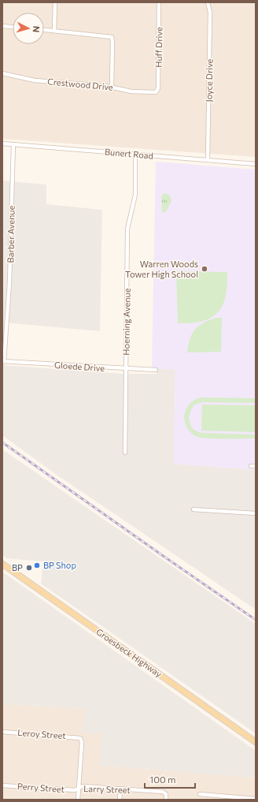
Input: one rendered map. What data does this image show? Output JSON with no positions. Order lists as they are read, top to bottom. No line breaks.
{"streets":{"main road":["Groesbeck Highway"],"street":["Huff Drive","Joyce Drive","Crestwood Drive","Bunert Road","Barber Avenue","Hoerning Avenue","Gloede Drive","Leroy Street","Perry Street","Larry Street"]},"crossings":[["Huff Drive","Crestwood Drive"],["Joyce Drive","Bunert Road"],["Bunert Road","Barber Avenue"],["Bunert Road","Hoerning Avenue"],["Barber Avenue","Gloede Drive"],["Hoerning Avenue","Gloede Drive"],["Leroy Street","Perry Street"],["Leroy Street","Larry Street"],["Perry Street","Larry Street"]],"places":["Warren Woods Tower High School","BP Shop","BP"],"scale_bar":"100 m","north":"right"}
